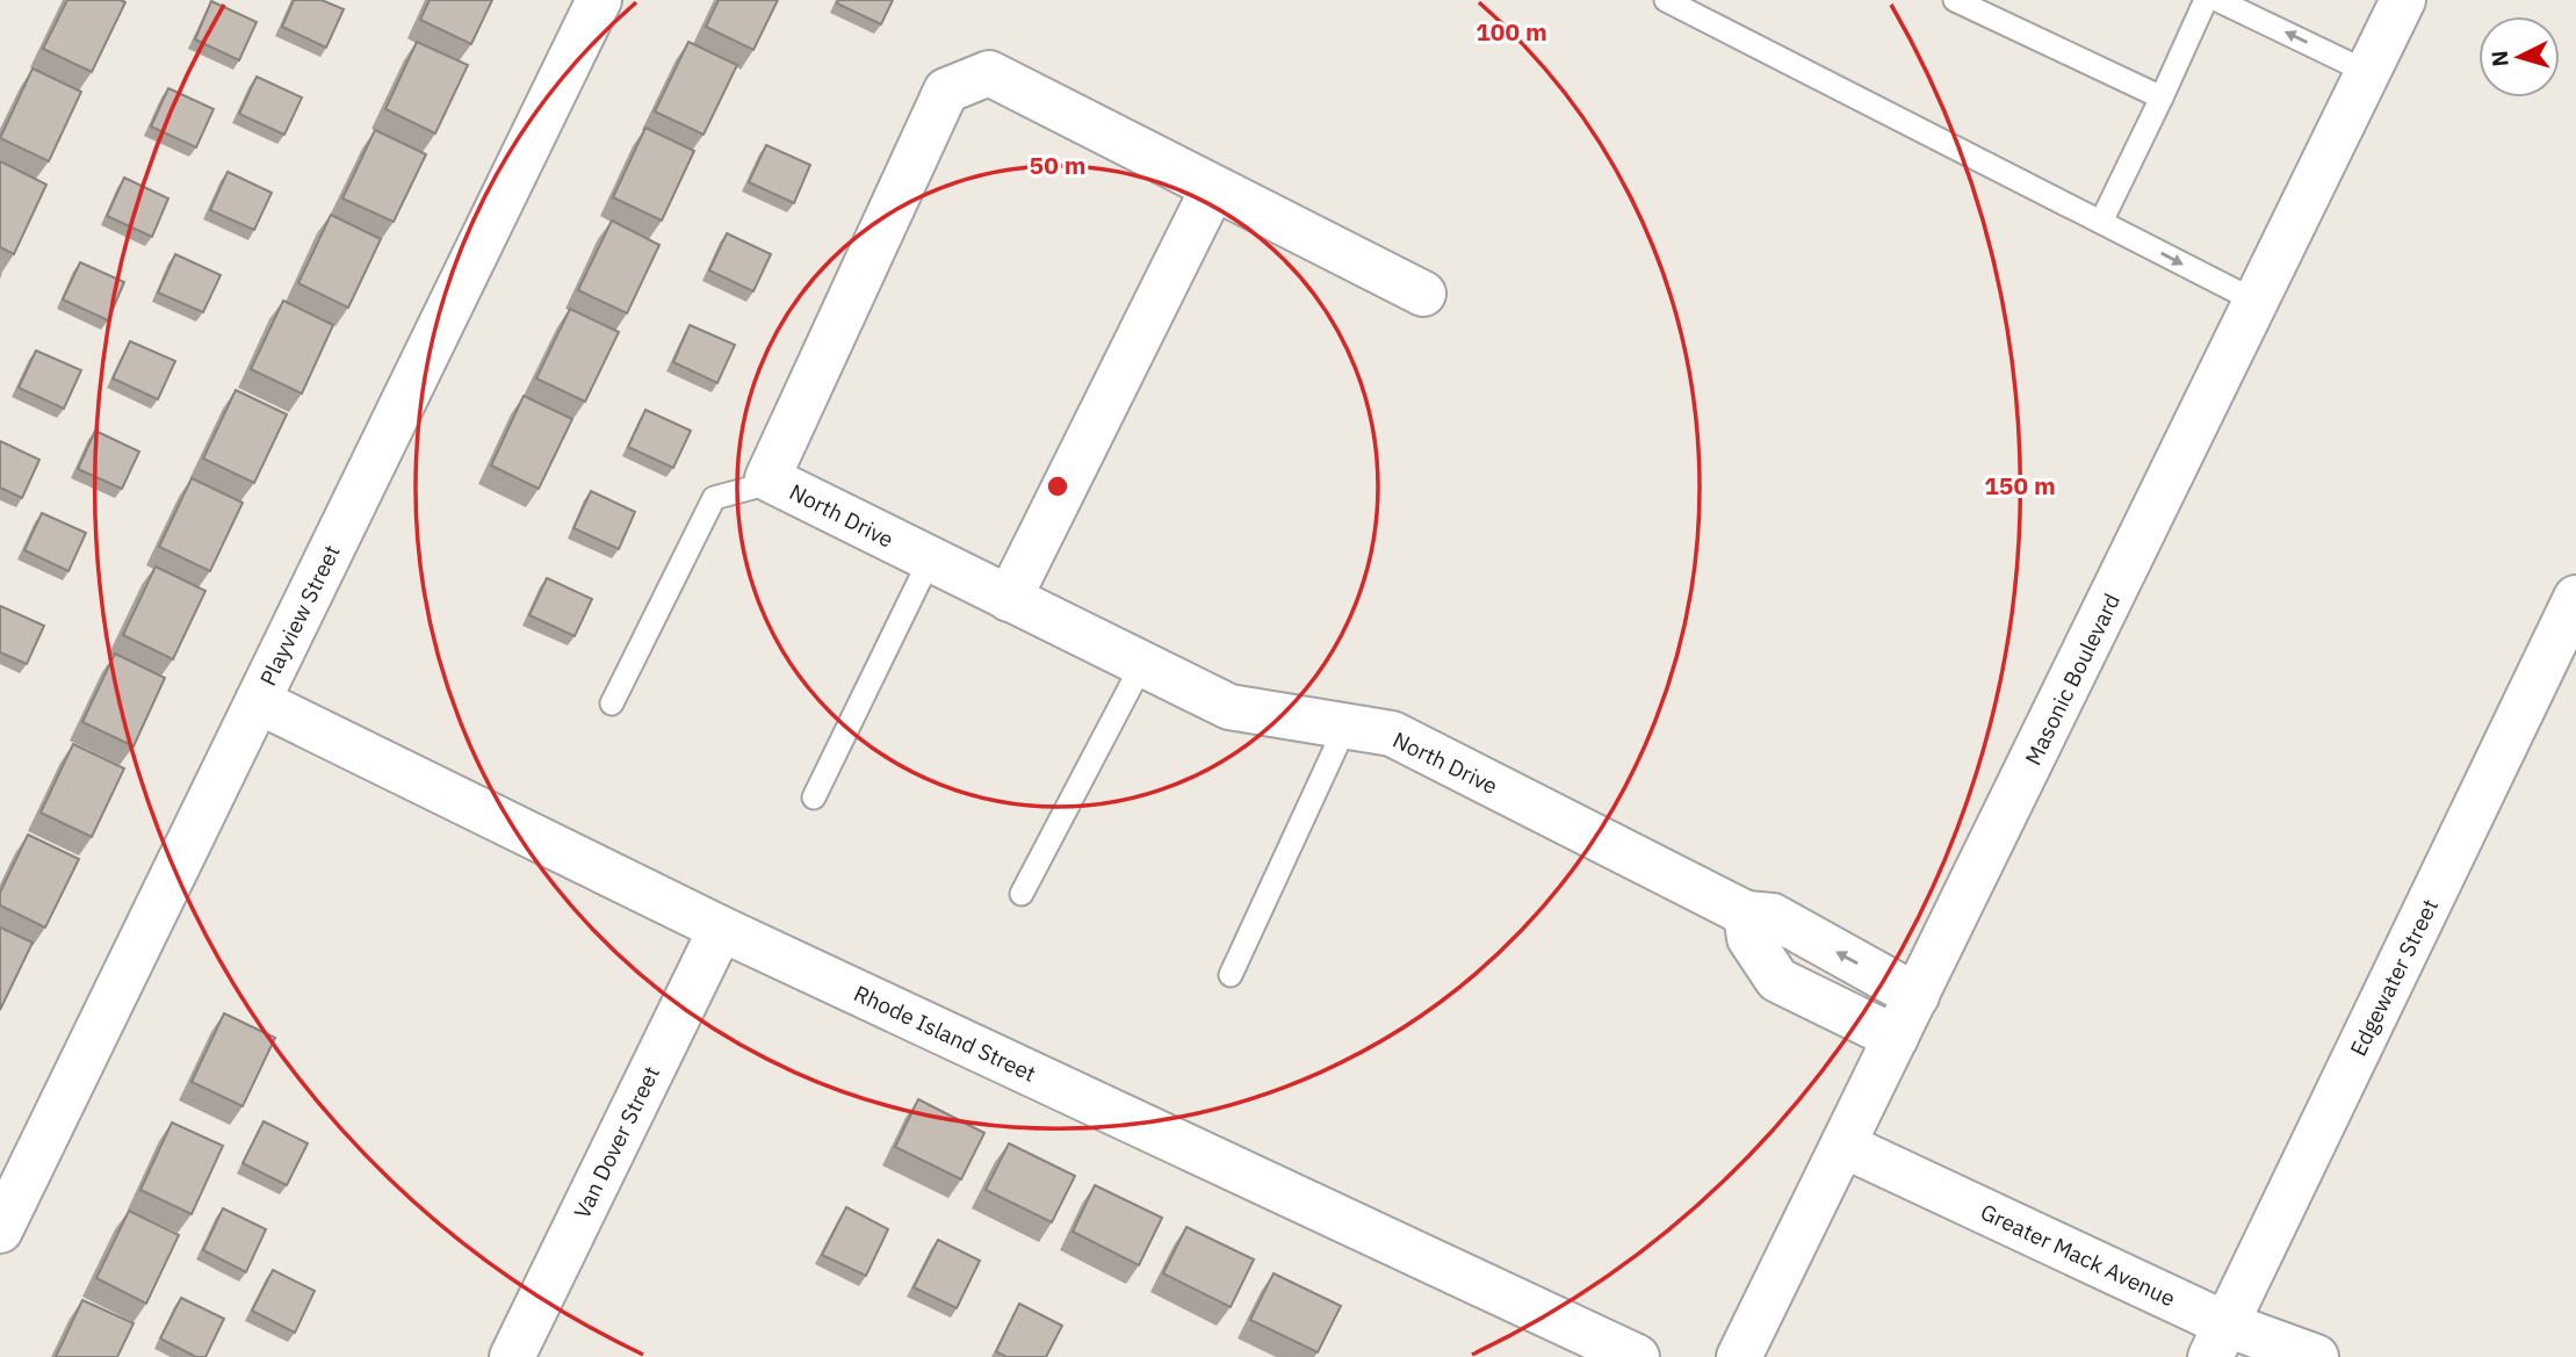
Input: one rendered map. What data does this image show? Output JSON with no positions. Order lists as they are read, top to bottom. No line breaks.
{"streets":{"street":["North Drive","Playview Street","Masonic Boulevard","Edgewater Street","Rhode Island Street","Van Dover Street","Greater Mack Avenue"]},"crossings":[["North Drive","Masonic Boulevard"],["Playview Street","Rhode Island Street"],["Masonic Boulevard","Greater Mack Avenue"],["Edgewater Street","Greater Mack Avenue"],["Rhode Island Street","Van Dover Street"]],"north":"left","rings":["100 m","50 m","150 m"]}
